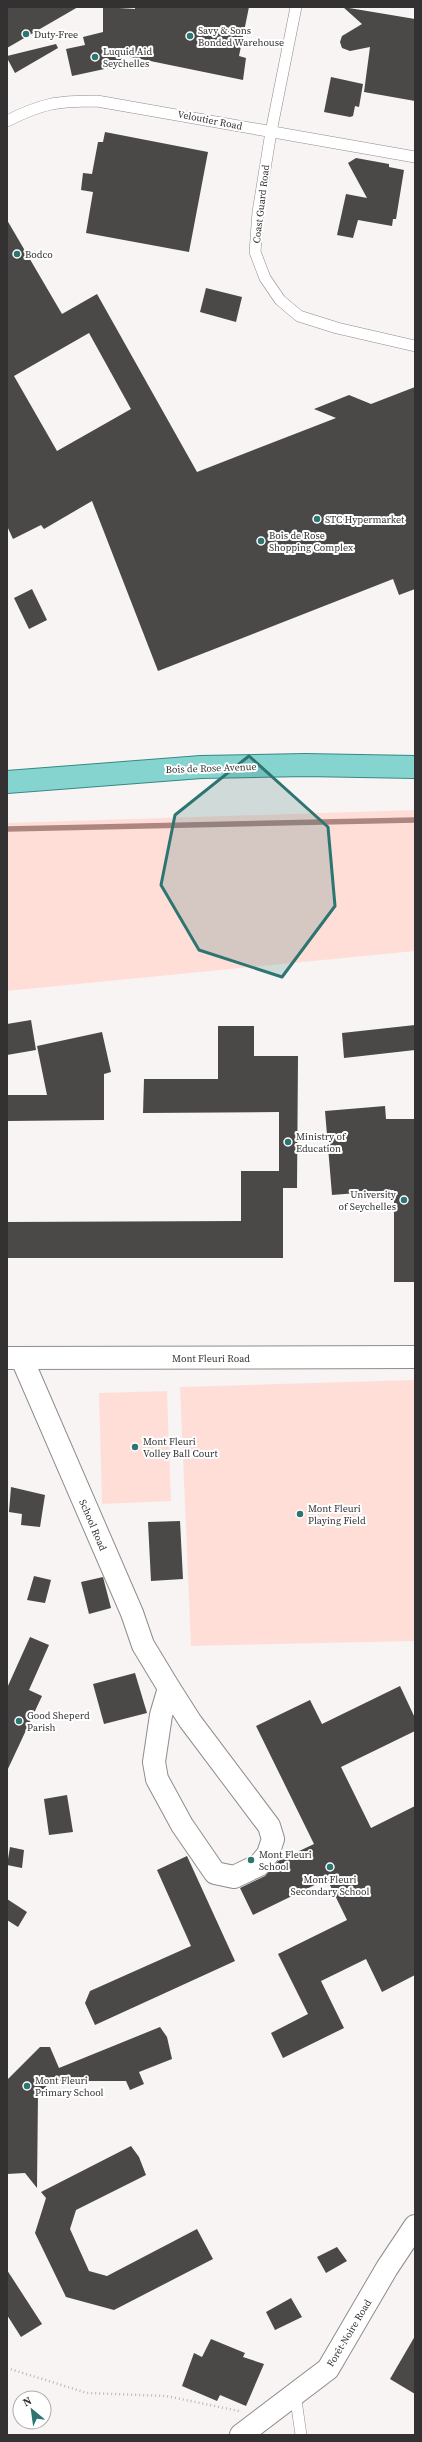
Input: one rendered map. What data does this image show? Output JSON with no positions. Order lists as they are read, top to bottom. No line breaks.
{"streets":{"main road":["Bois de Rose Avenue"],"street":["Mont Fleuri Road","School Road","Forêt-Noire Road"],"lane":["Veloutier Road","Coast Guard Road"]},"crossings":[["Veloutier Road","Coast Guard Road"],["Mont Fleuri Road","School Road"]],"places":["Duty-Free","Savy & Sons Bonded Warehouse","Luquid Aid Seychelles","Bodco","STC Hypermarket","Bois de Rose Shopping Complex","Ministry of Education","University of Seychelles","Mont Fleuri Volley Ball Court","Mont Fleuri Playing Field","Good Sheperd Parish","Mont Fleuri School","Mont Fleuri Secondary School","Mont Fleuri Primary School"],"north":"top left"}
